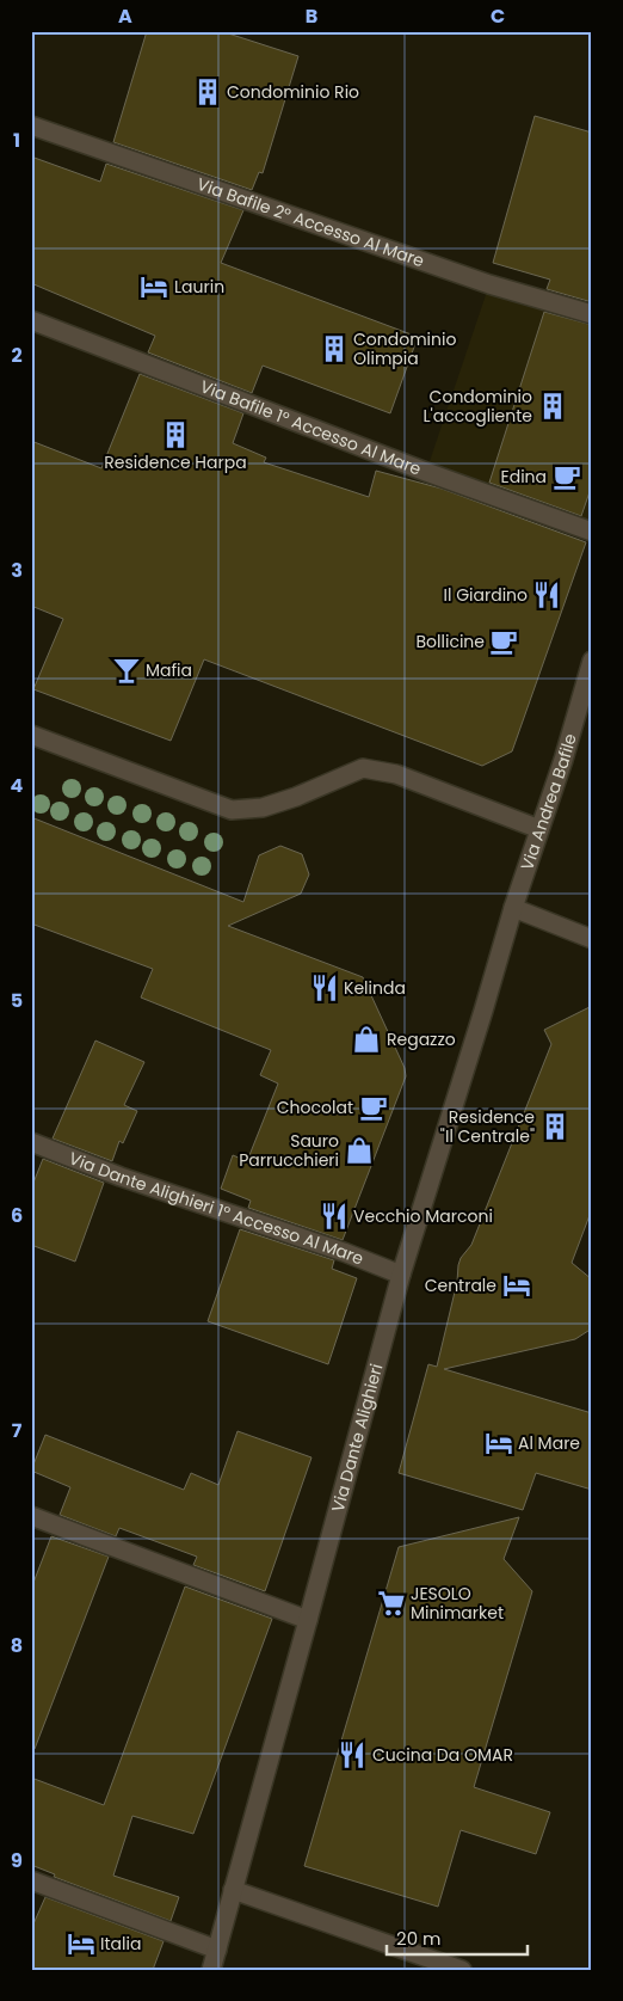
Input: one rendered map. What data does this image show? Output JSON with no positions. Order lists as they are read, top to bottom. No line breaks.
{"streets":{"street":["Via Bafile 2° Accesso Al Mare","Via Bafile 1° Accesso Al Mare","Via Andrea Bafile","Via Dante Alighieri 1° Accesso Al Mare","Via Dante Alighieri"]},"crossings":[["Via Andrea Bafile","Via Dante Alighieri"],["Via Dante Alighieri 1° Accesso Al Mare","Via Dante Alighieri"]],"places":{"building":["Condominio Rio","Condominio Olimpia","Condominio L'accogliente","Residence Harpa","Residence \"Il Centrale\""],"hotel":["Laurin","Centrale","Al Mare","Italia"],"cafe":["Edina","Bollicine","Chocolat"],"restaurant":["Il Giardino","Kelinda","Vecchio Marconi","Cucina Da OMAR"],"bar":["Mafia"],"shop":["Regazzo","Sauro Parrucchieri"],"supermarket":["JESOLO Minimarket"]},"scale_bar":"20 m","grid":{"columns":["A","B","C"],"rows":["1","2","3","4","5","6","7","8","9"]}}
